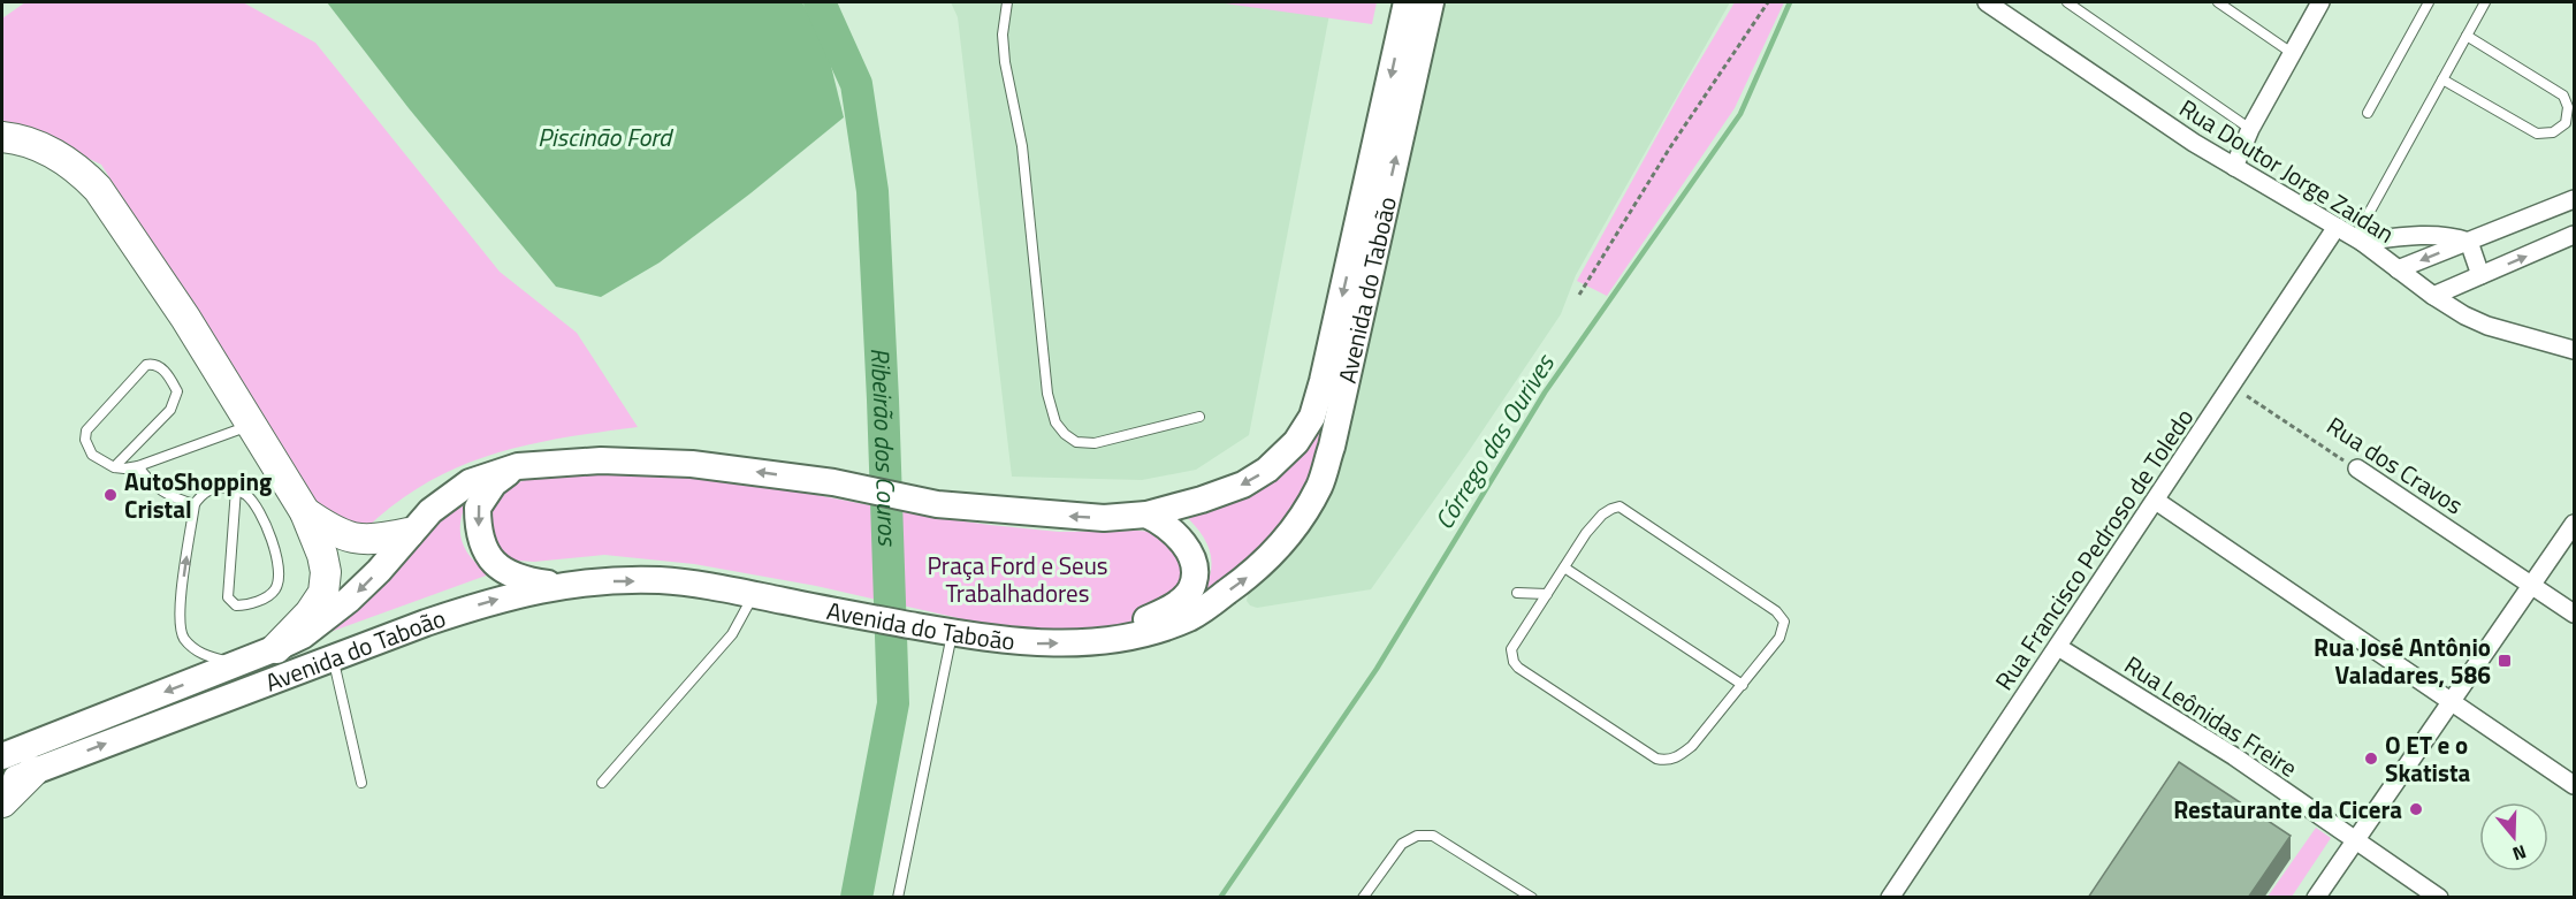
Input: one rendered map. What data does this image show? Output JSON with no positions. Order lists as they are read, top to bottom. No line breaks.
{"streets":{"main road":["Avenida do Taboão"],"street":["Rua Doutor Jorge Zaidan","Rua dos Cravos","Rua Francisco Pedroso de Toledo","Rua Leônidas Freire"]},"crossings":[["Rua Doutor Jorge Zaidan","Rua Francisco Pedroso de Toledo"],["Rua dos Cravos","Rua Francisco Pedroso de Toledo"],["Rua Francisco Pedroso de Toledo","Rua Leônidas Freire"]],"water":["Piscinão Ford","Córrego das Ourives","Ribeirão dos Couros"],"parks":["Praça Ford e Seus Trabalhadores"],"places":{"other":["AutoShopping Cristal","O ET e o Skatista","Restaurante da Cicera"],"transit":["Rua José Antônio Valadares, 586"]},"north":"bottom"}
